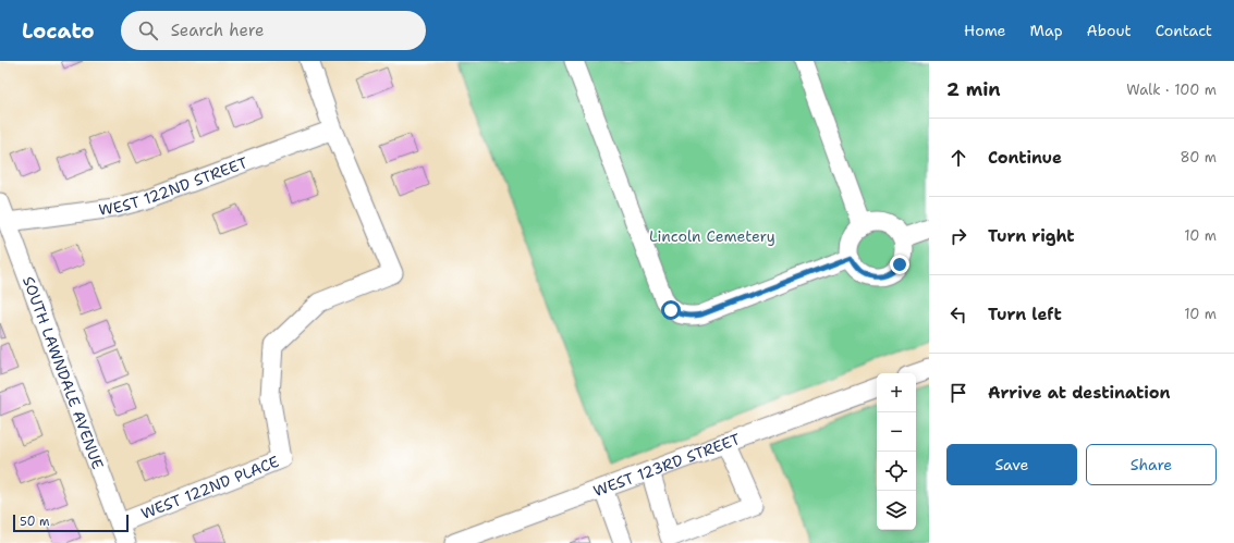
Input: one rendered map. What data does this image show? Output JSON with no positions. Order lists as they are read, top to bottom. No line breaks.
{"streets":{"street":["WEST 122ND STREET","SOUTH LAWNDALE AVENUE","WEST 123RD STREET","WEST 122ND PLACE"]},"crossings":[["WEST 122ND STREET","SOUTH LAWNDALE AVENUE"],["WEST 122ND STREET","WEST 122ND PLACE"],["SOUTH LAWNDALE AVENUE","WEST 122ND PLACE"]],"parks":["Lincoln Cemetery"],"scale_bar":"50 m","page":{"header":"Locato","search":"Search here","nav":["Home","Map","About","Contact"],"heading":["2 min","Walk · 100 m"],"list":[["Continue","80 m"],["Turn right","10 m"],["Turn left","10 m"],"Arrive at destination"],"map_buttons":["+","−"],"buttons":["Save","Share"],"scale":"50 m"}}
